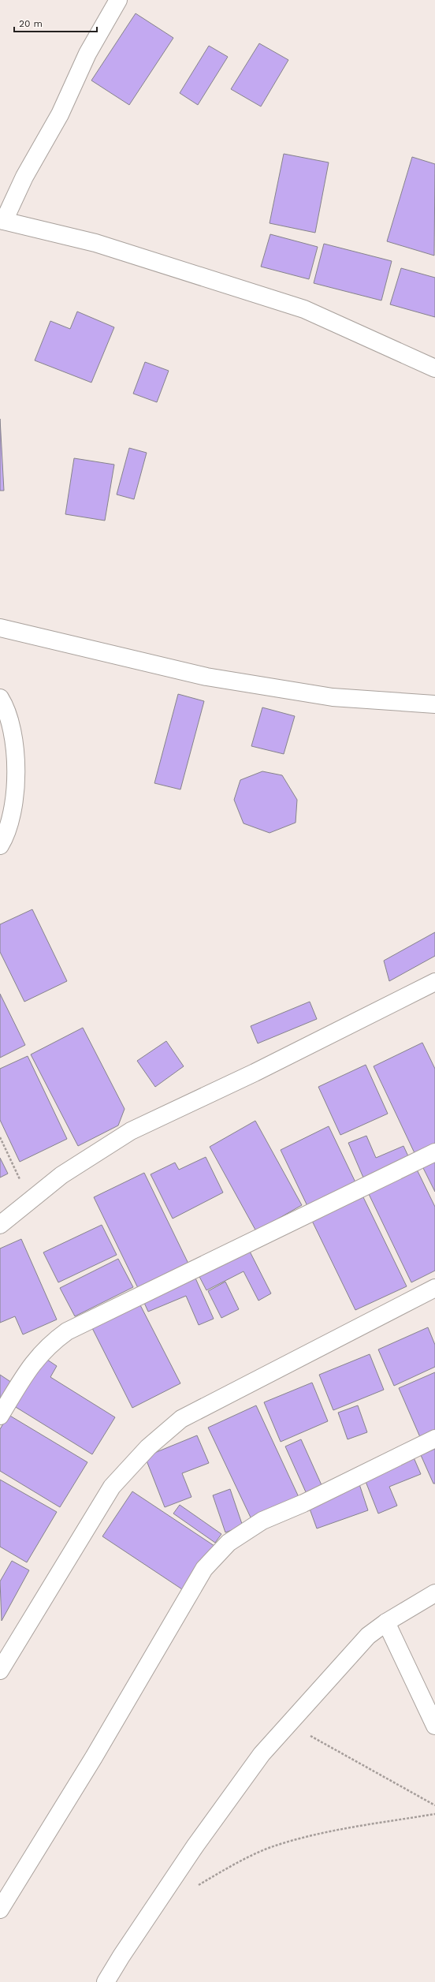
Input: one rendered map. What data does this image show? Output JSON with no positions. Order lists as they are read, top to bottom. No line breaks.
{"scale_bar":"20 m"}
